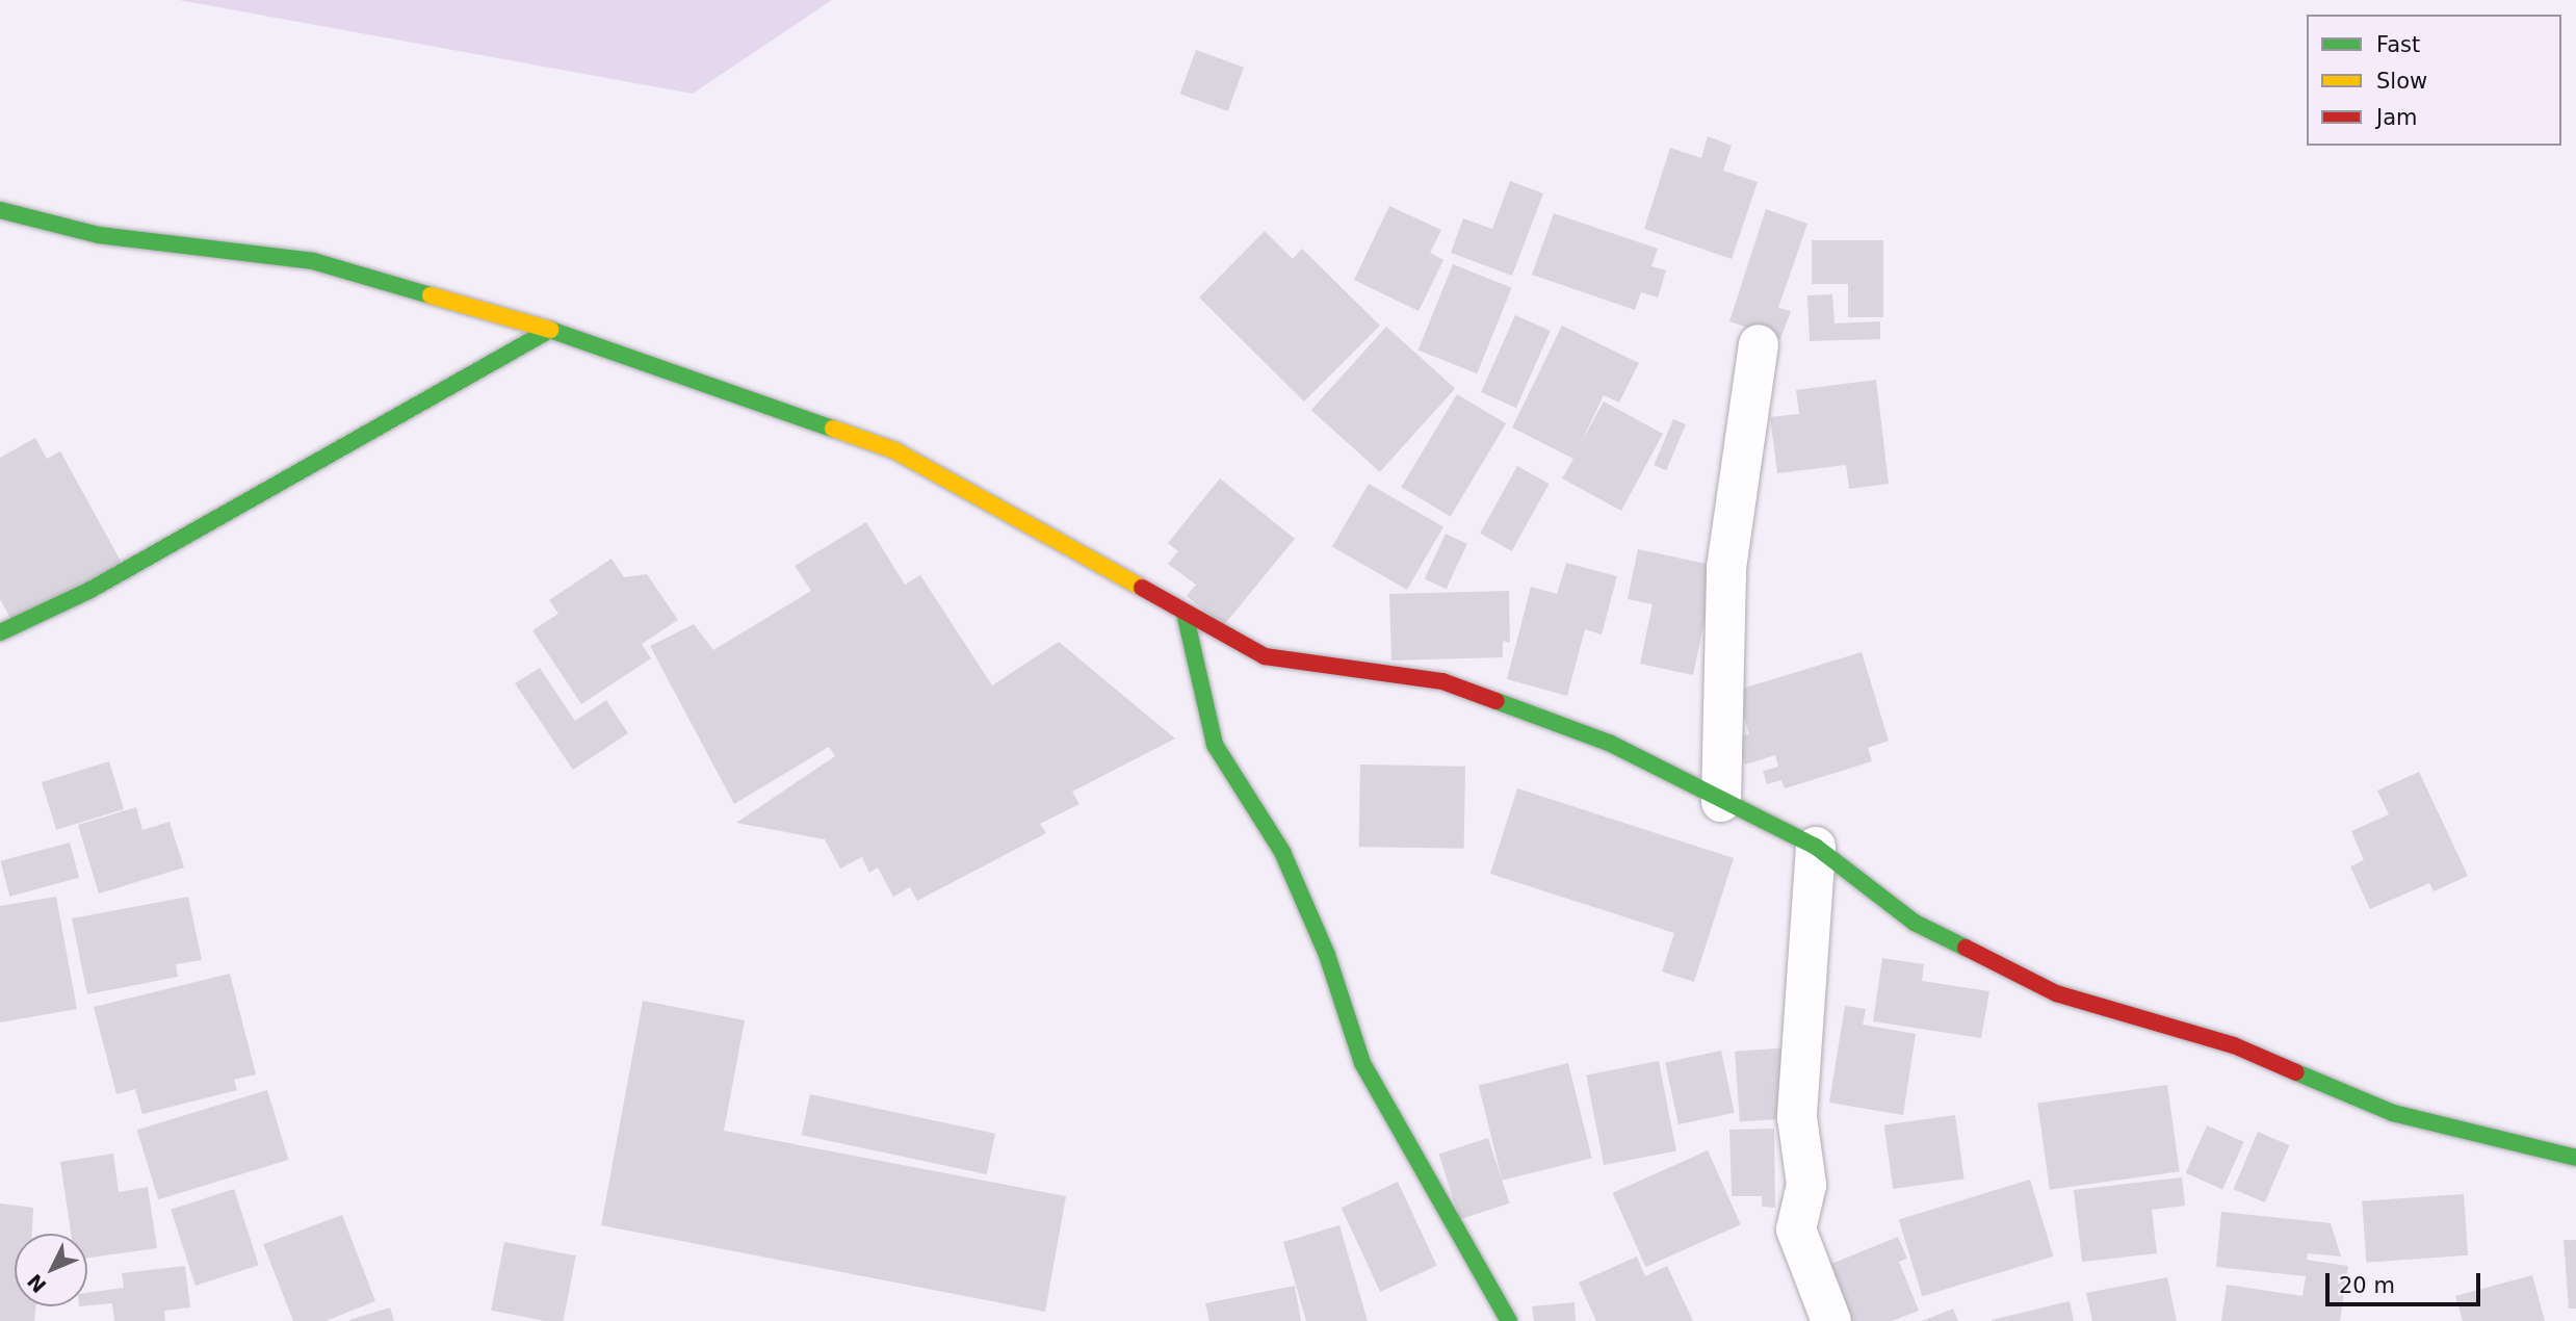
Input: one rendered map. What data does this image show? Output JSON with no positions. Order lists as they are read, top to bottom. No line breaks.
{"legend":["Fast","Slow","Jam"],"scale_bar":"20 m","north":"bottom left"}
